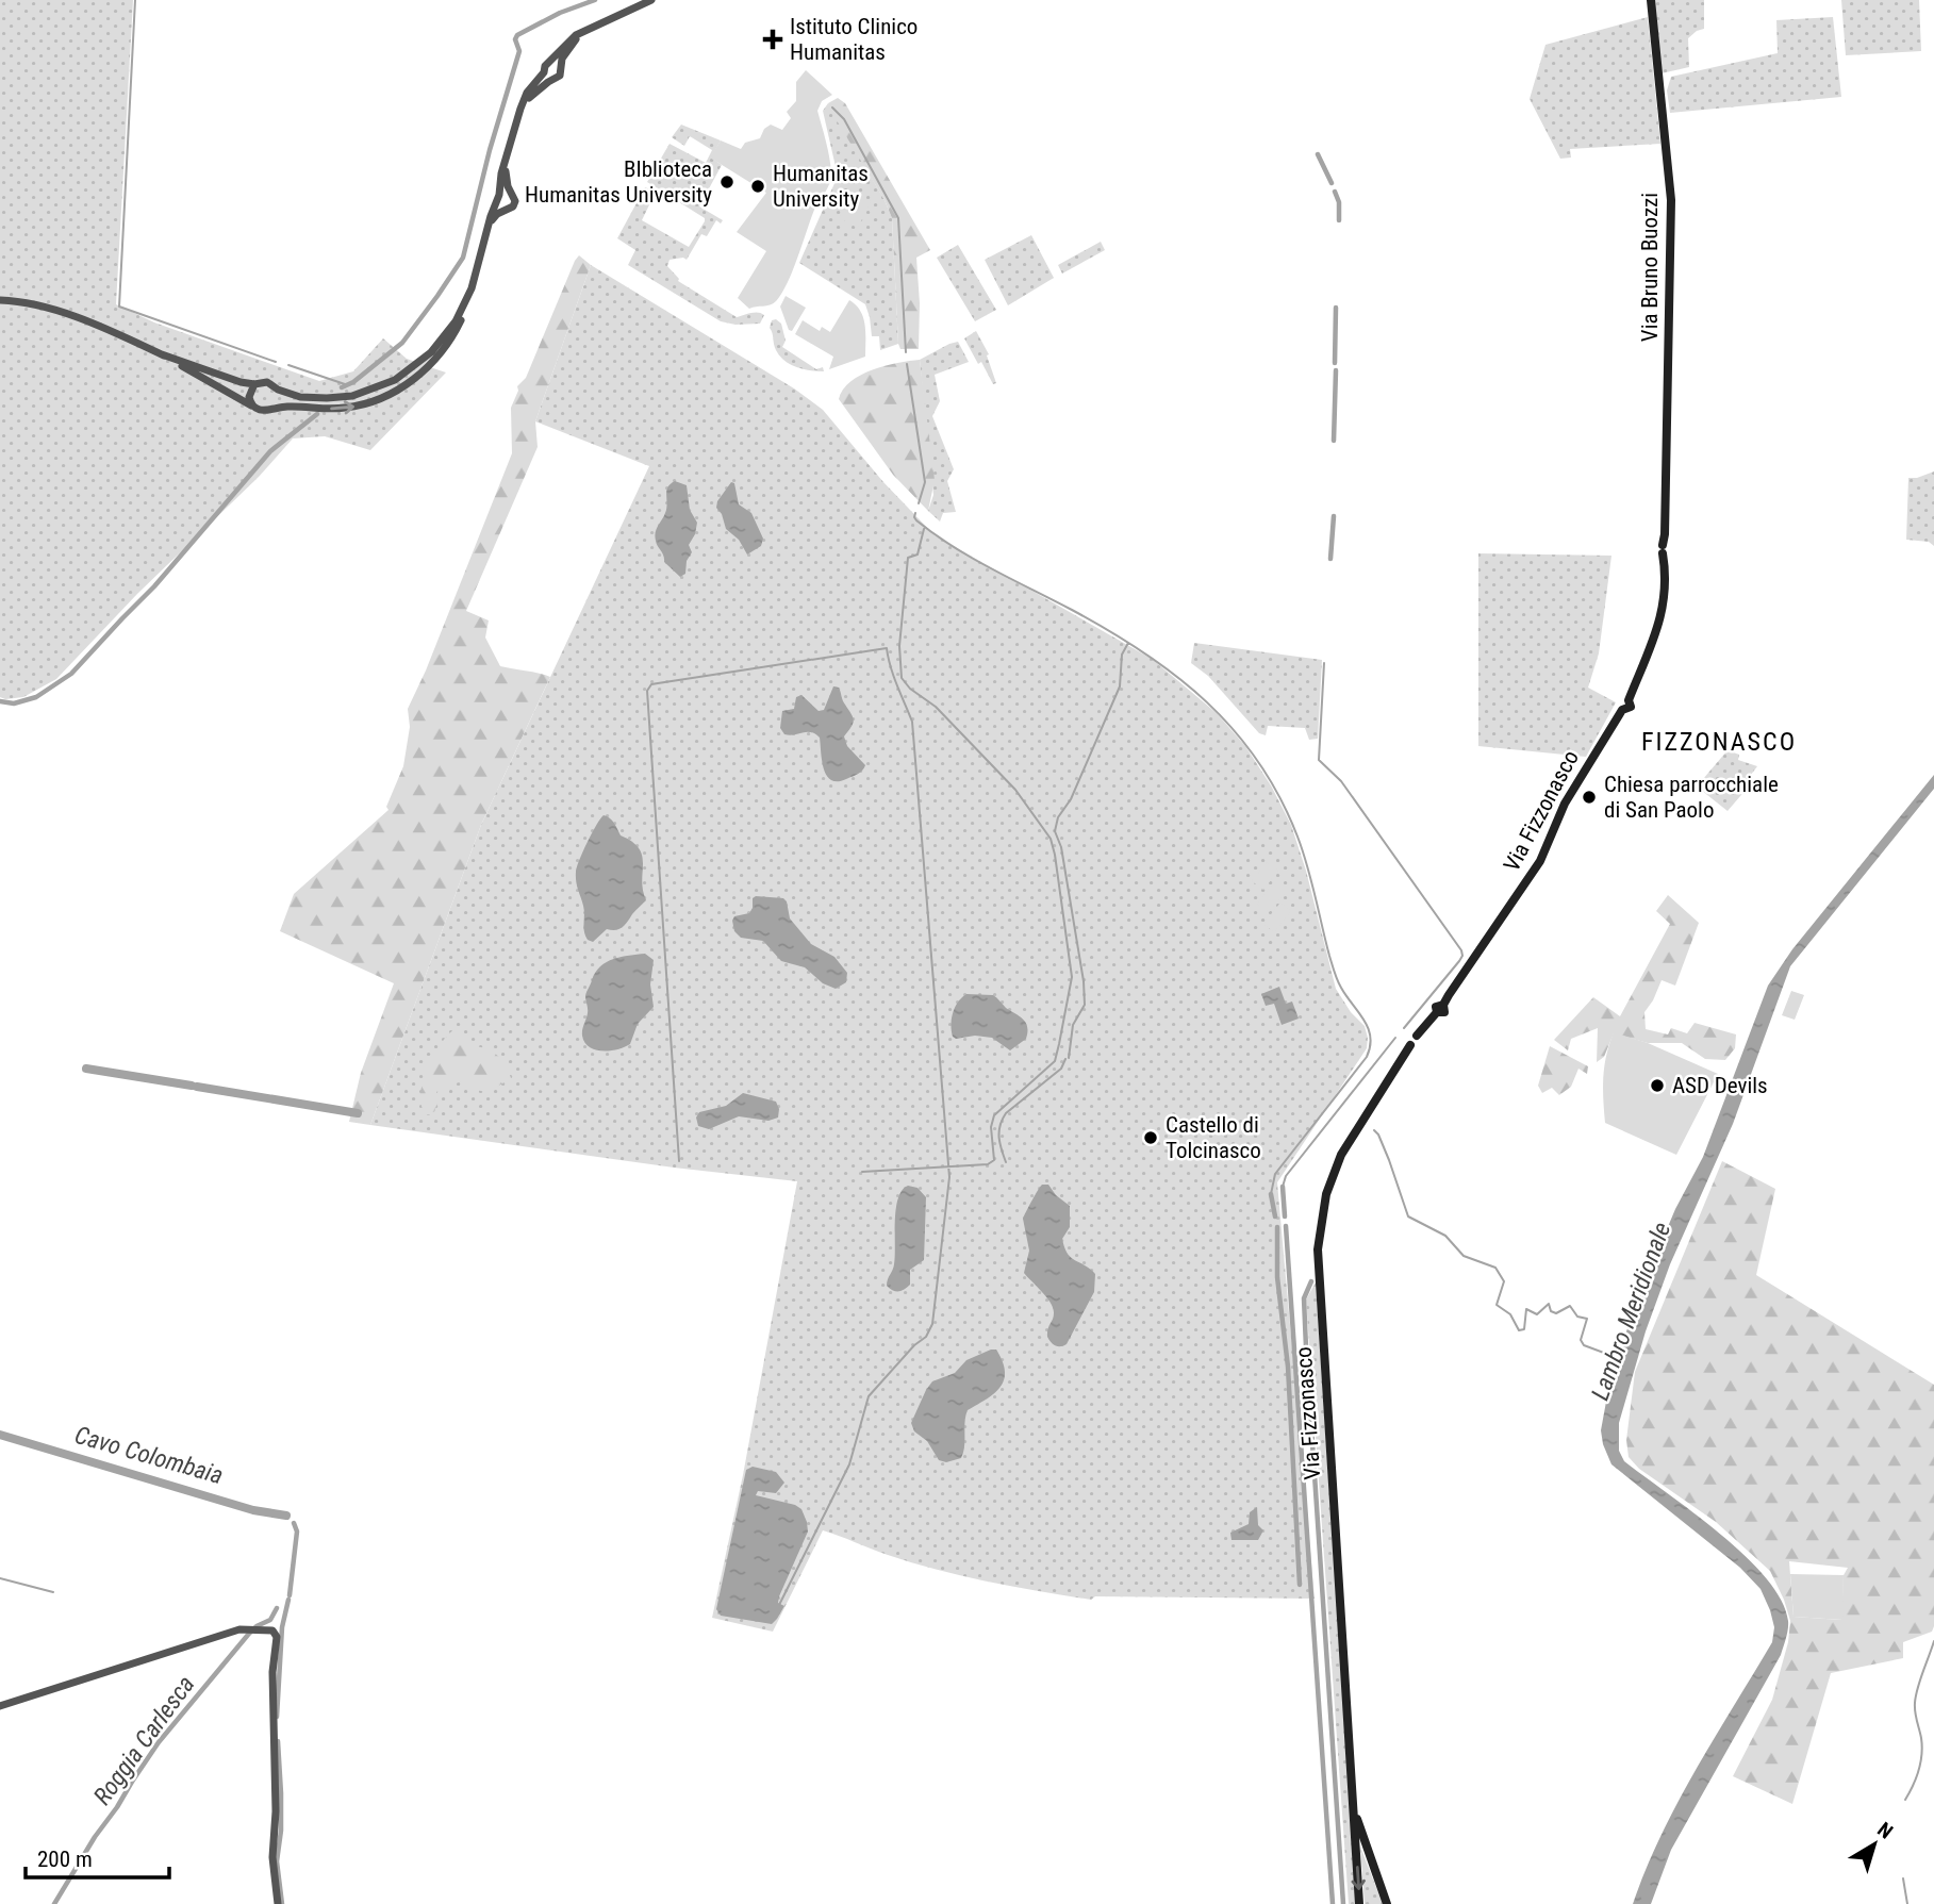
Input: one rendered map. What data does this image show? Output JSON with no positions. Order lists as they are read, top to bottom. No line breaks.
{"streets":{"main road":["Via Bruno Buozzi","Via Fizzonasco"]},"crossings":[["Via Bruno Buozzi","Via Fizzonasco"]],"districts":["FIZZONASCO"],"water":["Lambro Meridionale","Cavo Colombaia","Roggia Carlesca"],"places":{"health":["Istituto Clinico Humanitas"],"other":["BIblioteca Humanitas University","Humanitas University","Chiesa parrocchiale di San Paolo","ASD Devils","Castello di Tolcinasco"]},"scale_bar":"200 m","north":"top right"}
